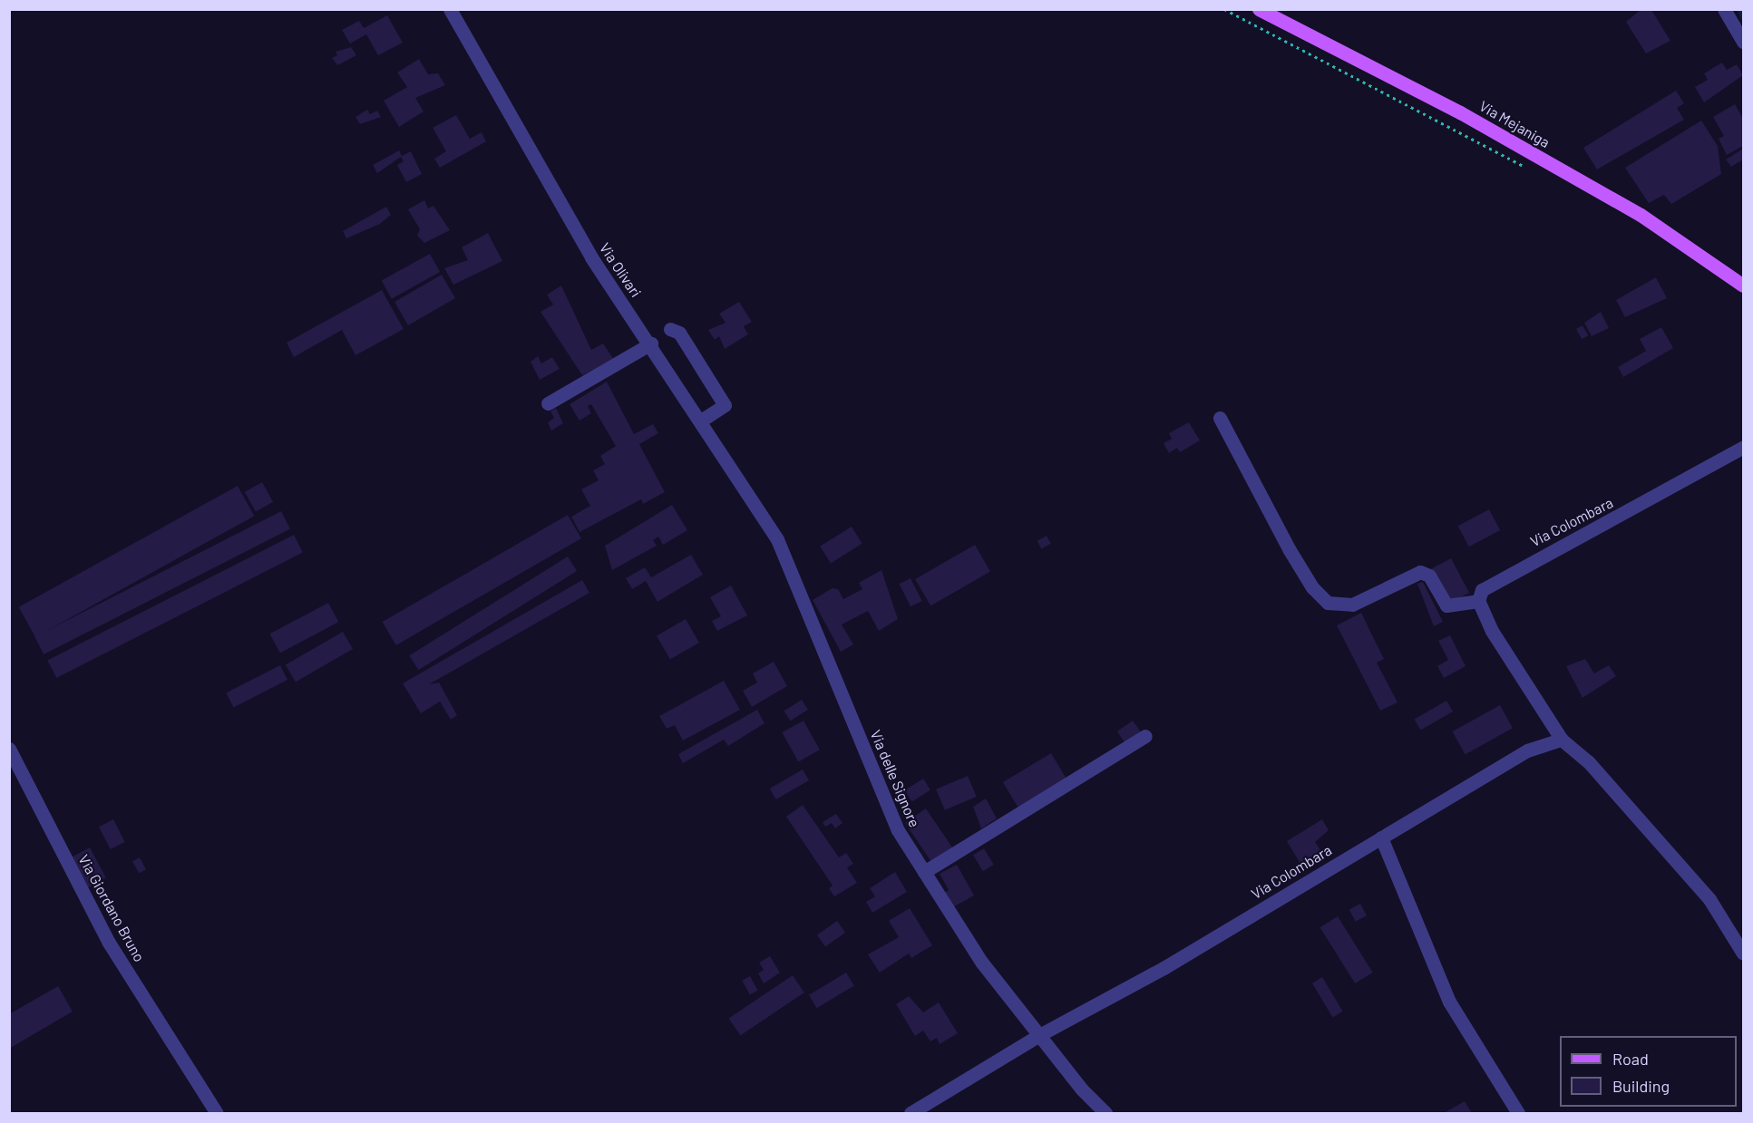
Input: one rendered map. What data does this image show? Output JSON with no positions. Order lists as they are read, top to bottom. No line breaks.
{"streets":{"main road":["Via Mejaniga"],"street":["Via Olivari","Via Colombara","Via delle Signore","Via Giordano Bruno"]},"crossings":[["Via Olivari","Via delle Signore"],["Via Colombara","Via delle Signore"]],"legend":["Road","Building"]}
